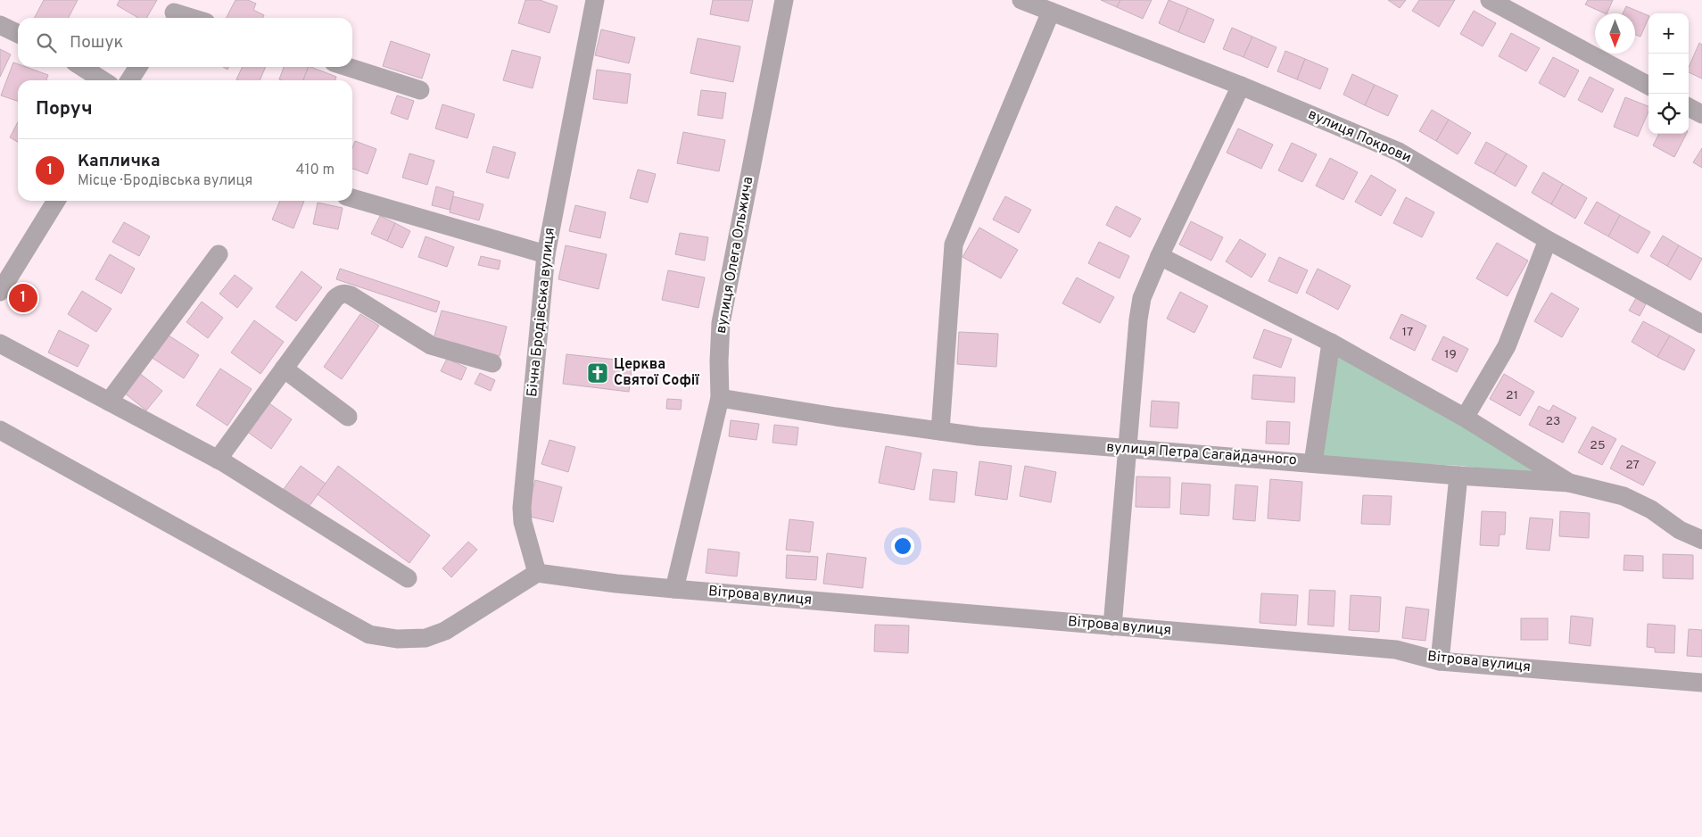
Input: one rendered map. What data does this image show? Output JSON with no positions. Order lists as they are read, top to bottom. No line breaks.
{"streets":{"street":["вулиця Покрови","вулиця Олега Ольжича","Бічна Бродівська вулиця","вулиця Петра Сагайдачного","Вітрова вулиця"]},"crossings":[["вулиця Олега Ольжича","вулиця Петра Сагайдачного"],["вулиця Олега Ольжича","Вітрова вулиця"],["Бічна Бродівська вулиця","Вітрова вулиця"]],"places":{"church":["Церква Святої Софії"]},"house_numbers":["17","19","21","23","25","27"],"north":"bottom","page":{"map_buttons":["+","−"],"search":"Пошук","heading":"Поруч","list":[{"mark":"1","name":"Капличка","note":"Місце · Бродівська вулиця","value":"410 m"}],"pins":"1"}}
